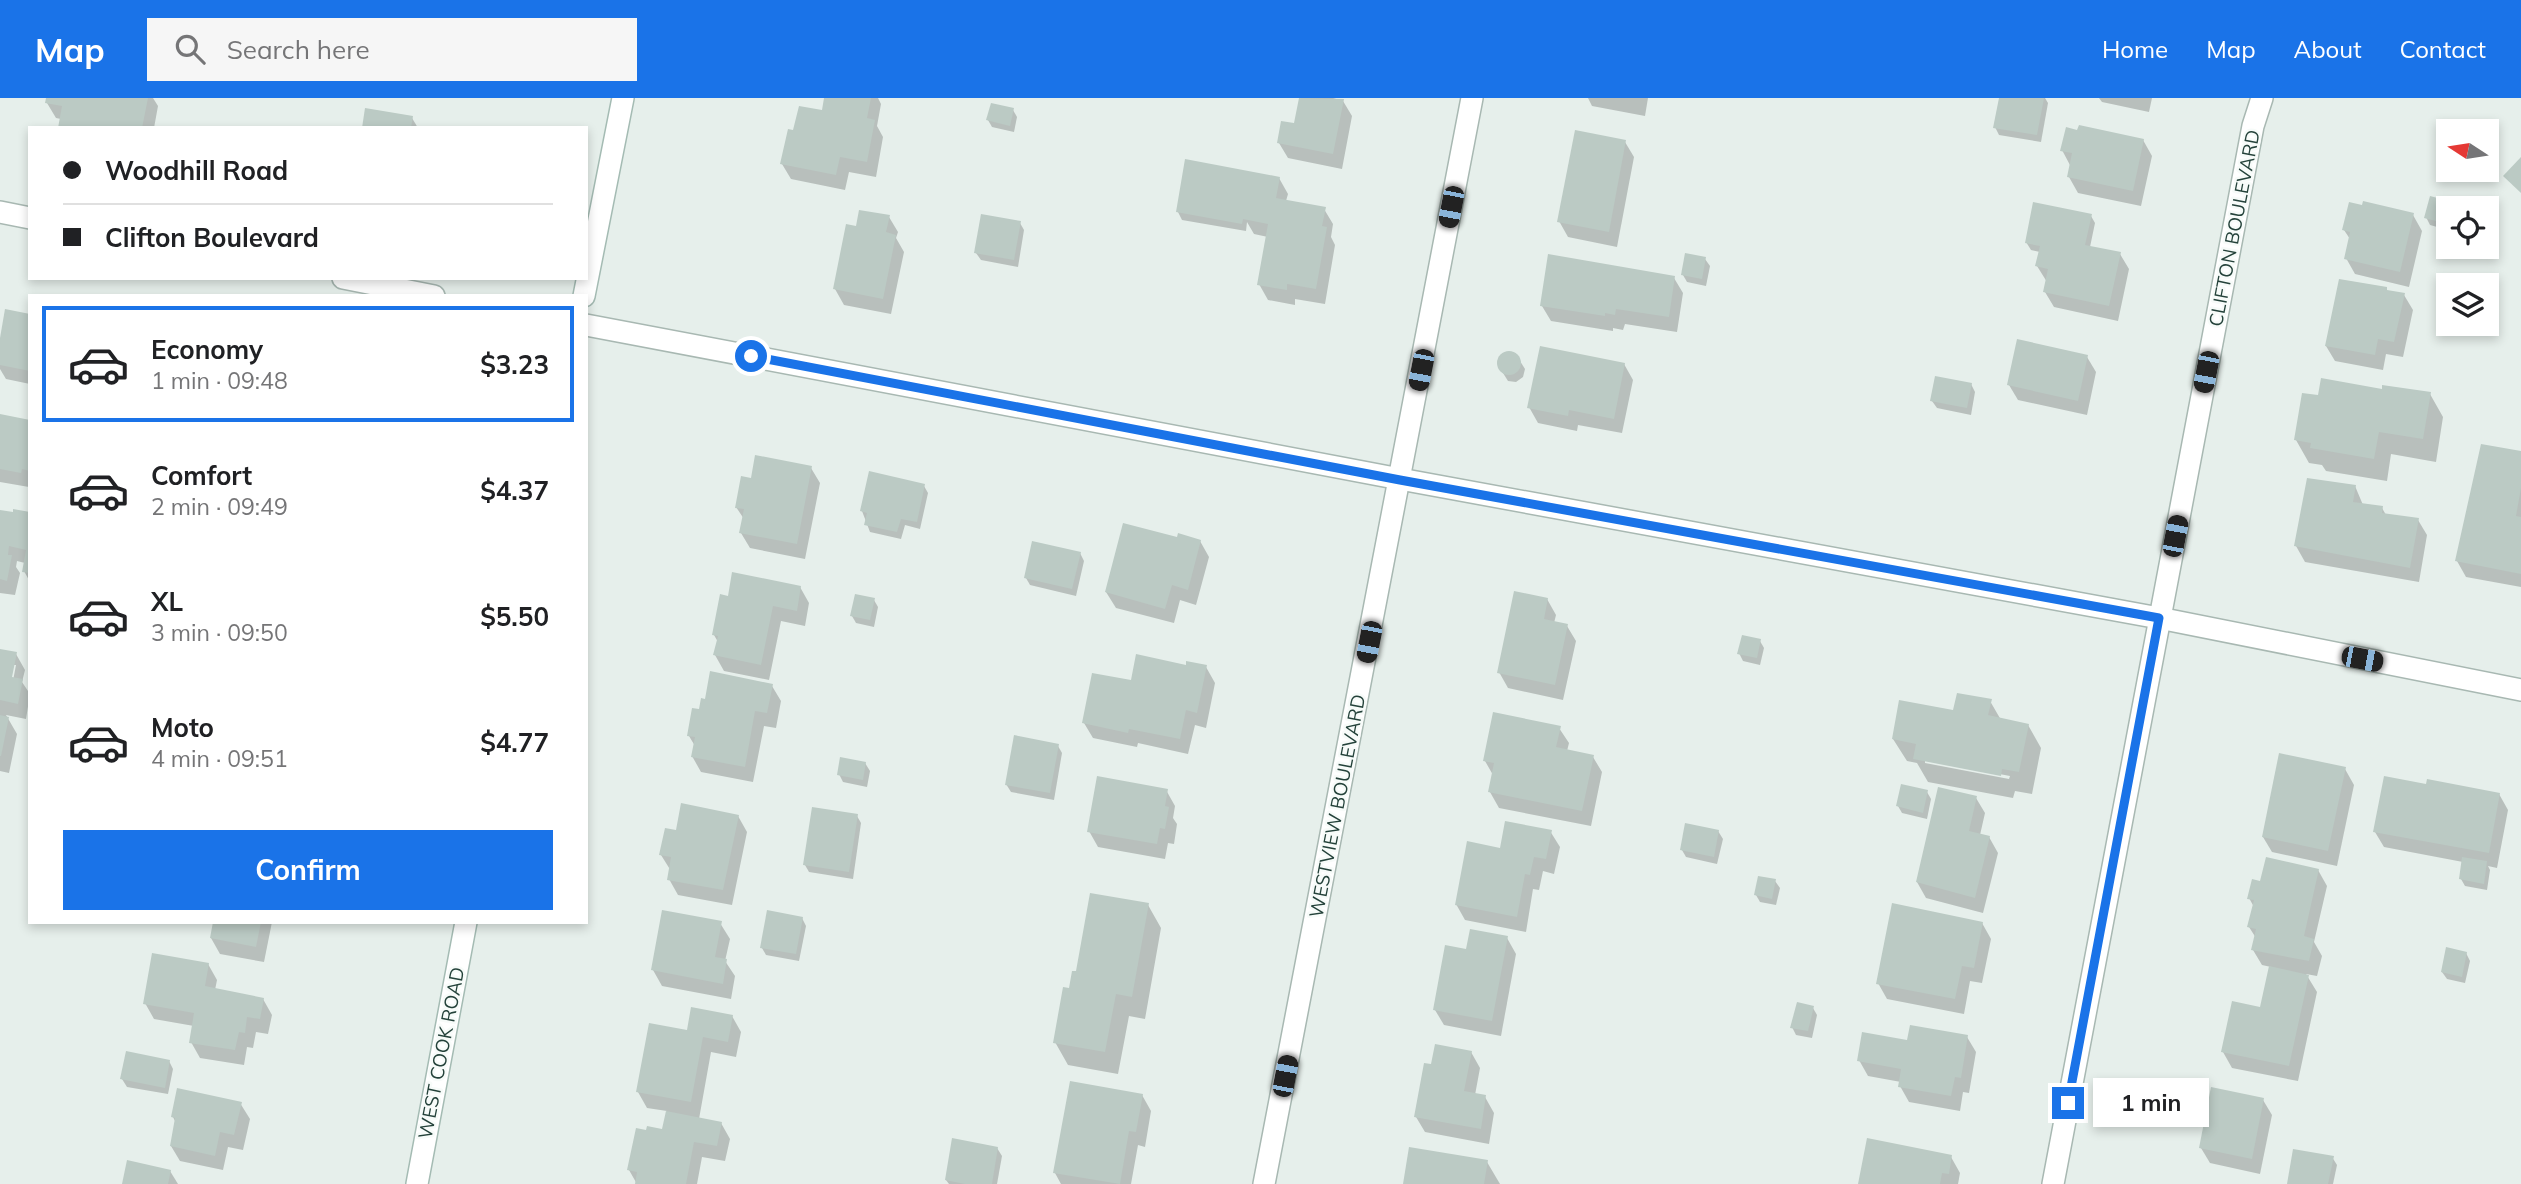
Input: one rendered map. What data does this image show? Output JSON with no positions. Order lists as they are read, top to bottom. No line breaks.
{"streets":{"street":["CLIFTON BOULEVARD","WESTVIEW BOULEVARD","WEST COOK ROAD"]},"north":"left","page":{"header":"Map","search":"Search here","nav":["Home","Map","About","Contact"],"banner":["Woodhill Road","Clifton Boulevard"],"list":[{"name":"Economy","note":"1 min · 09:48","value":"$3.23"},{"name":"Comfort","note":"2 min · 09:49","value":"$4.37"},{"name":"XL","note":"3 min · 09:50","value":"$5.50"},{"name":"Moto","note":"4 min · 09:51","value":"$4.77"}],"buttons":"Confirm","bubble":"1 min"}}
